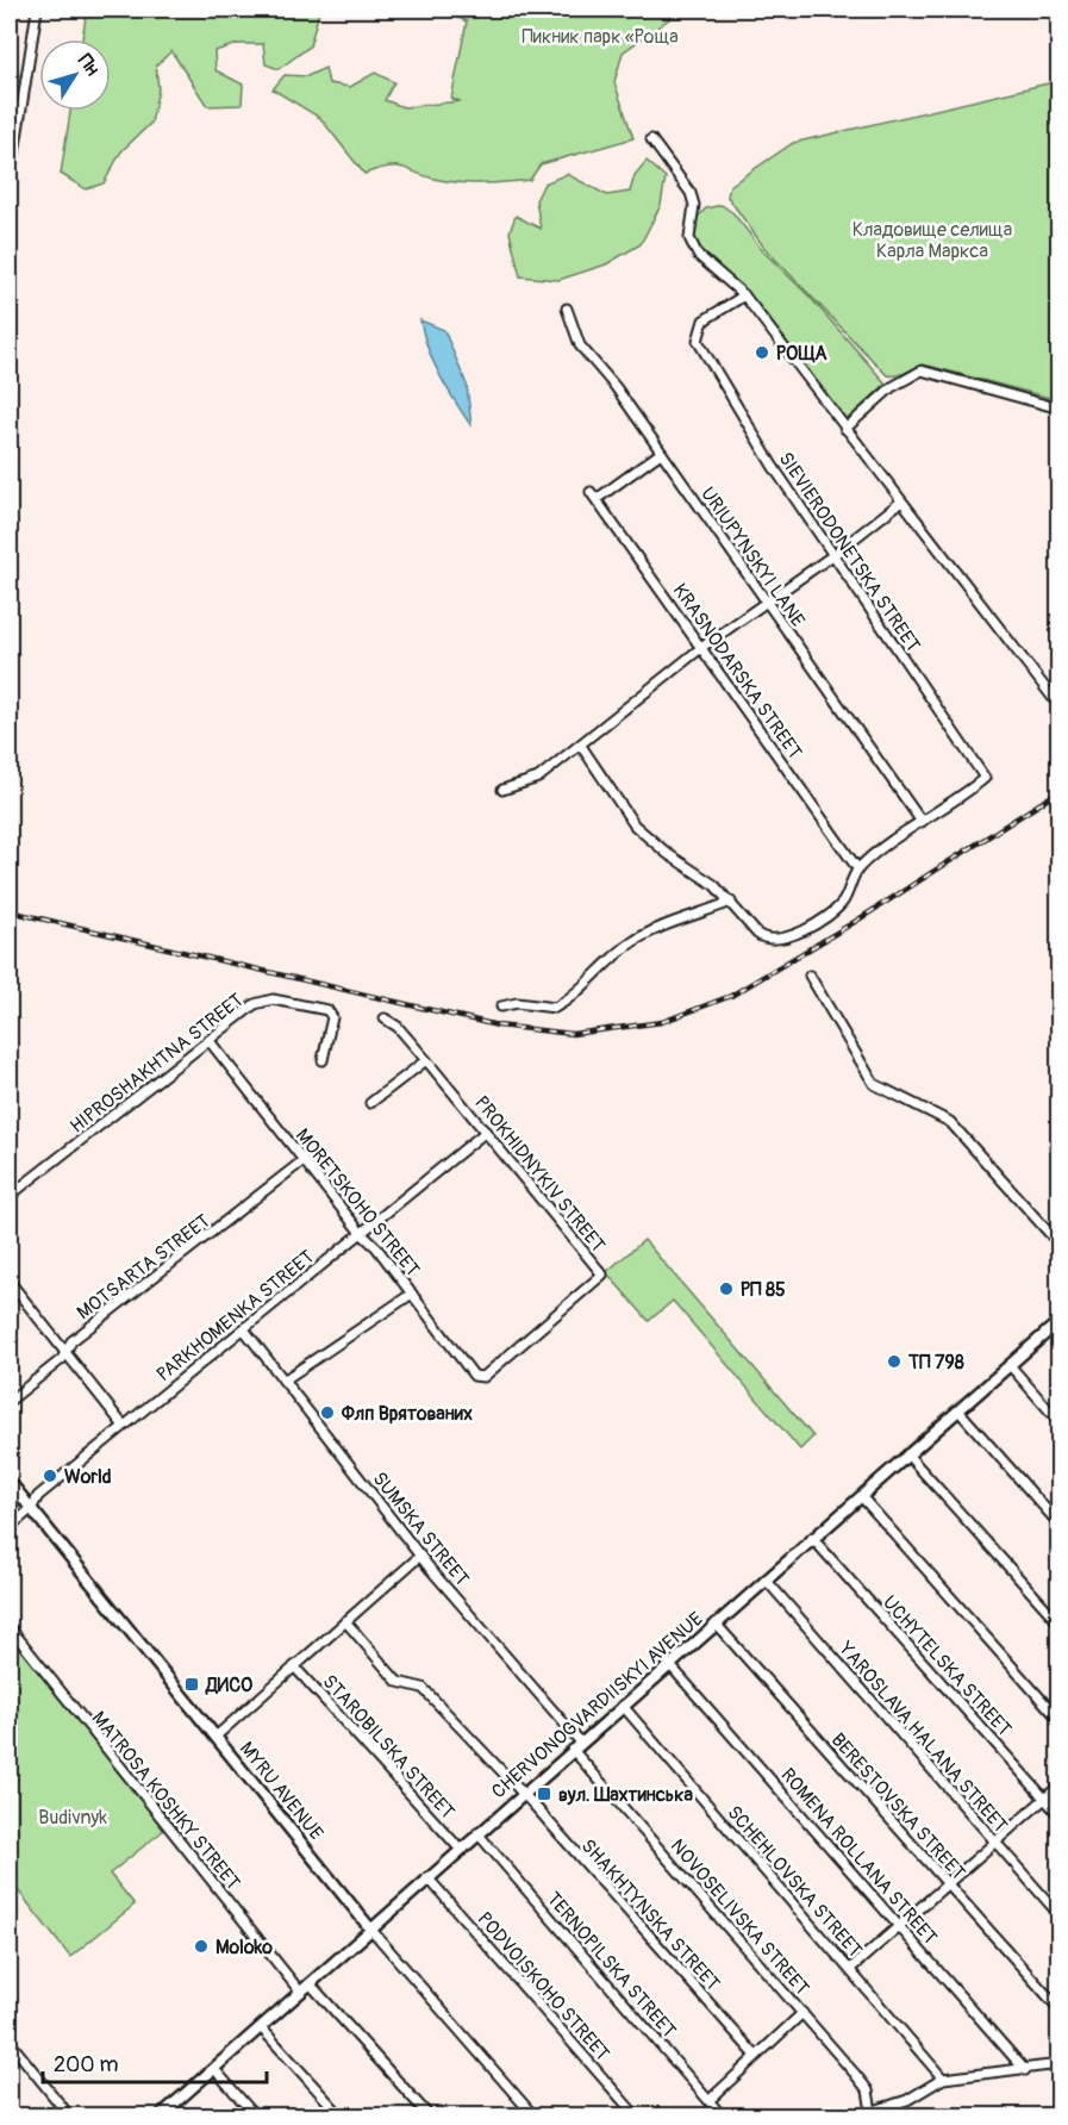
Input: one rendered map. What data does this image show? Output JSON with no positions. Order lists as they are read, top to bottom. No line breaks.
{"streets":{"main road":["CHERVONOGVARDIISKYI AVENUE","MYRU AVENUE"],"street":["SIEVIERODONETSKA STREET","URIUPYNSKYI LANE","KRASNODARSKA STREET","HIPROSHAKHTNA STREET","PROKHIDNYKIV STREET","MORETSKOHO STREET","MOTSARTA STREET","PARKHOMENKA STREET","SUMSKA STREET","UCHYTELSKA STREET","YAROSLAVA HALANA STREET","STAROBILSKA STREET","MATROSA KOSHKY STREET","BERESTOVSKA STREET","ROMENA ROLLANA STREET","SCHEHLOVSKA STREET","SHAKHTYNSKA STREET","NOVOSELIVSKA STREET","TERNOPILSKA STREET","PODVOISKOHO STREET"]},"crossings":[["SIEVIERODONETSKA STREET","URIUPYNSKYI LANE"],["URIUPYNSKYI LANE","KRASNODARSKA STREET"],["HIPROSHAKHTNA STREET","MORETSKOHO STREET"],["PROKHIDNYKIV STREET","MORETSKOHO STREET"],["PROKHIDNYKIV STREET","PARKHOMENKA STREET"],["MORETSKOHO STREET","MOTSARTA STREET"],["MORETSKOHO STREET","PARKHOMENKA STREET"],["PARKHOMENKA STREET","SUMSKA STREET"],["PARKHOMENKA STREET","MYRU AVENUE"],["SUMSKA STREET","CHERVONOGVARDIISKYI AVENUE"],["UCHYTELSKA STREET","CHERVONOGVARDIISKYI AVENUE"],["CHERVONOGVARDIISKYI AVENUE","YAROSLAVA HALANA STREET"],["CHERVONOGVARDIISKYI AVENUE","STAROBILSKA STREET"],["CHERVONOGVARDIISKYI AVENUE","MYRU AVENUE"],["CHERVONOGVARDIISKYI AVENUE","MATROSA KOSHKY STREET"],["CHERVONOGVARDIISKYI AVENUE","BERESTOVSKA STREET"],["CHERVONOGVARDIISKYI AVENUE","ROMENA ROLLANA STREET"],["CHERVONOGVARDIISKYI AVENUE","SCHEHLOVSKA STREET"],["CHERVONOGVARDIISKYI AVENUE","SHAKHTYNSKA STREET"],["CHERVONOGVARDIISKYI AVENUE","NOVOSELIVSKA STREET"],["CHERVONOGVARDIISKYI AVENUE","TERNOPILSKA STREET"],["CHERVONOGVARDIISKYI AVENUE","PODVOISKOHO STREET"]],"parks":["Пикник парк «Роща","Кладовище селища Карла Маркса","Budivnyk"],"places":{"other":["РОЩА","РП 85","ТП 798","Флп Врятованих","World","Moloko"],"transit":["ДИСО","вул. Шахтинська"]},"scale_bar":"200 m","north":"top right"}
